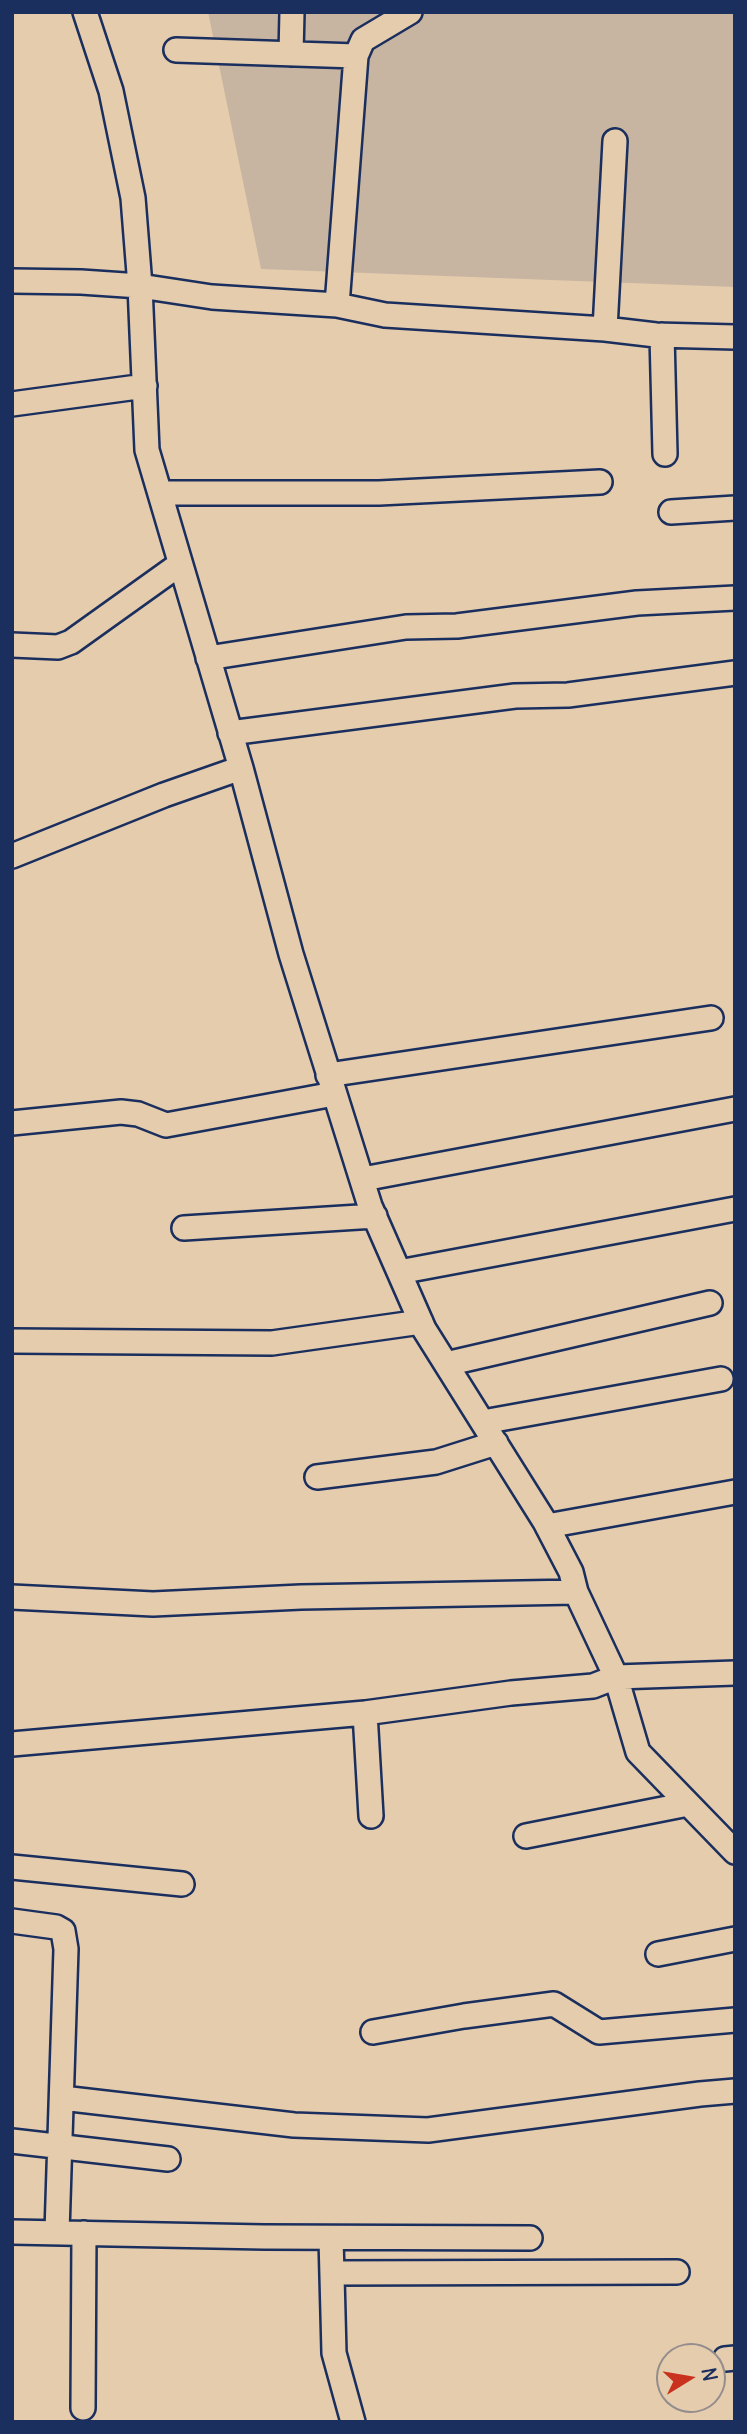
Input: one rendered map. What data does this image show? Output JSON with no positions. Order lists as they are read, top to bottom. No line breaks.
{"north":"right"}
